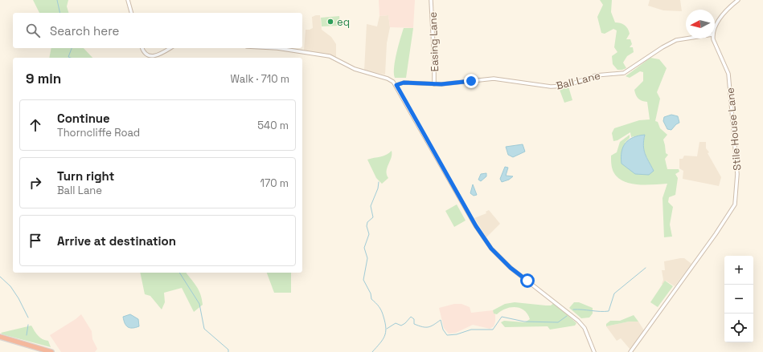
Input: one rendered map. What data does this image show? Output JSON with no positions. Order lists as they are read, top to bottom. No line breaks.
{"streets":{"street":["Easing Lane","Ball Lane","Stile House Lane"]},"crossings":[["Easing Lane","Ball Lane"]],"places":["eq"],"north":"left","page":{"search":"Search here","heading":["9 min","Walk · 710 m"],"list":[["Continue","Thorncliffe Road","540 m"],["Turn right","Ball Lane","170 m"],"Arrive at destination"],"map_buttons":["+","−"]}}
